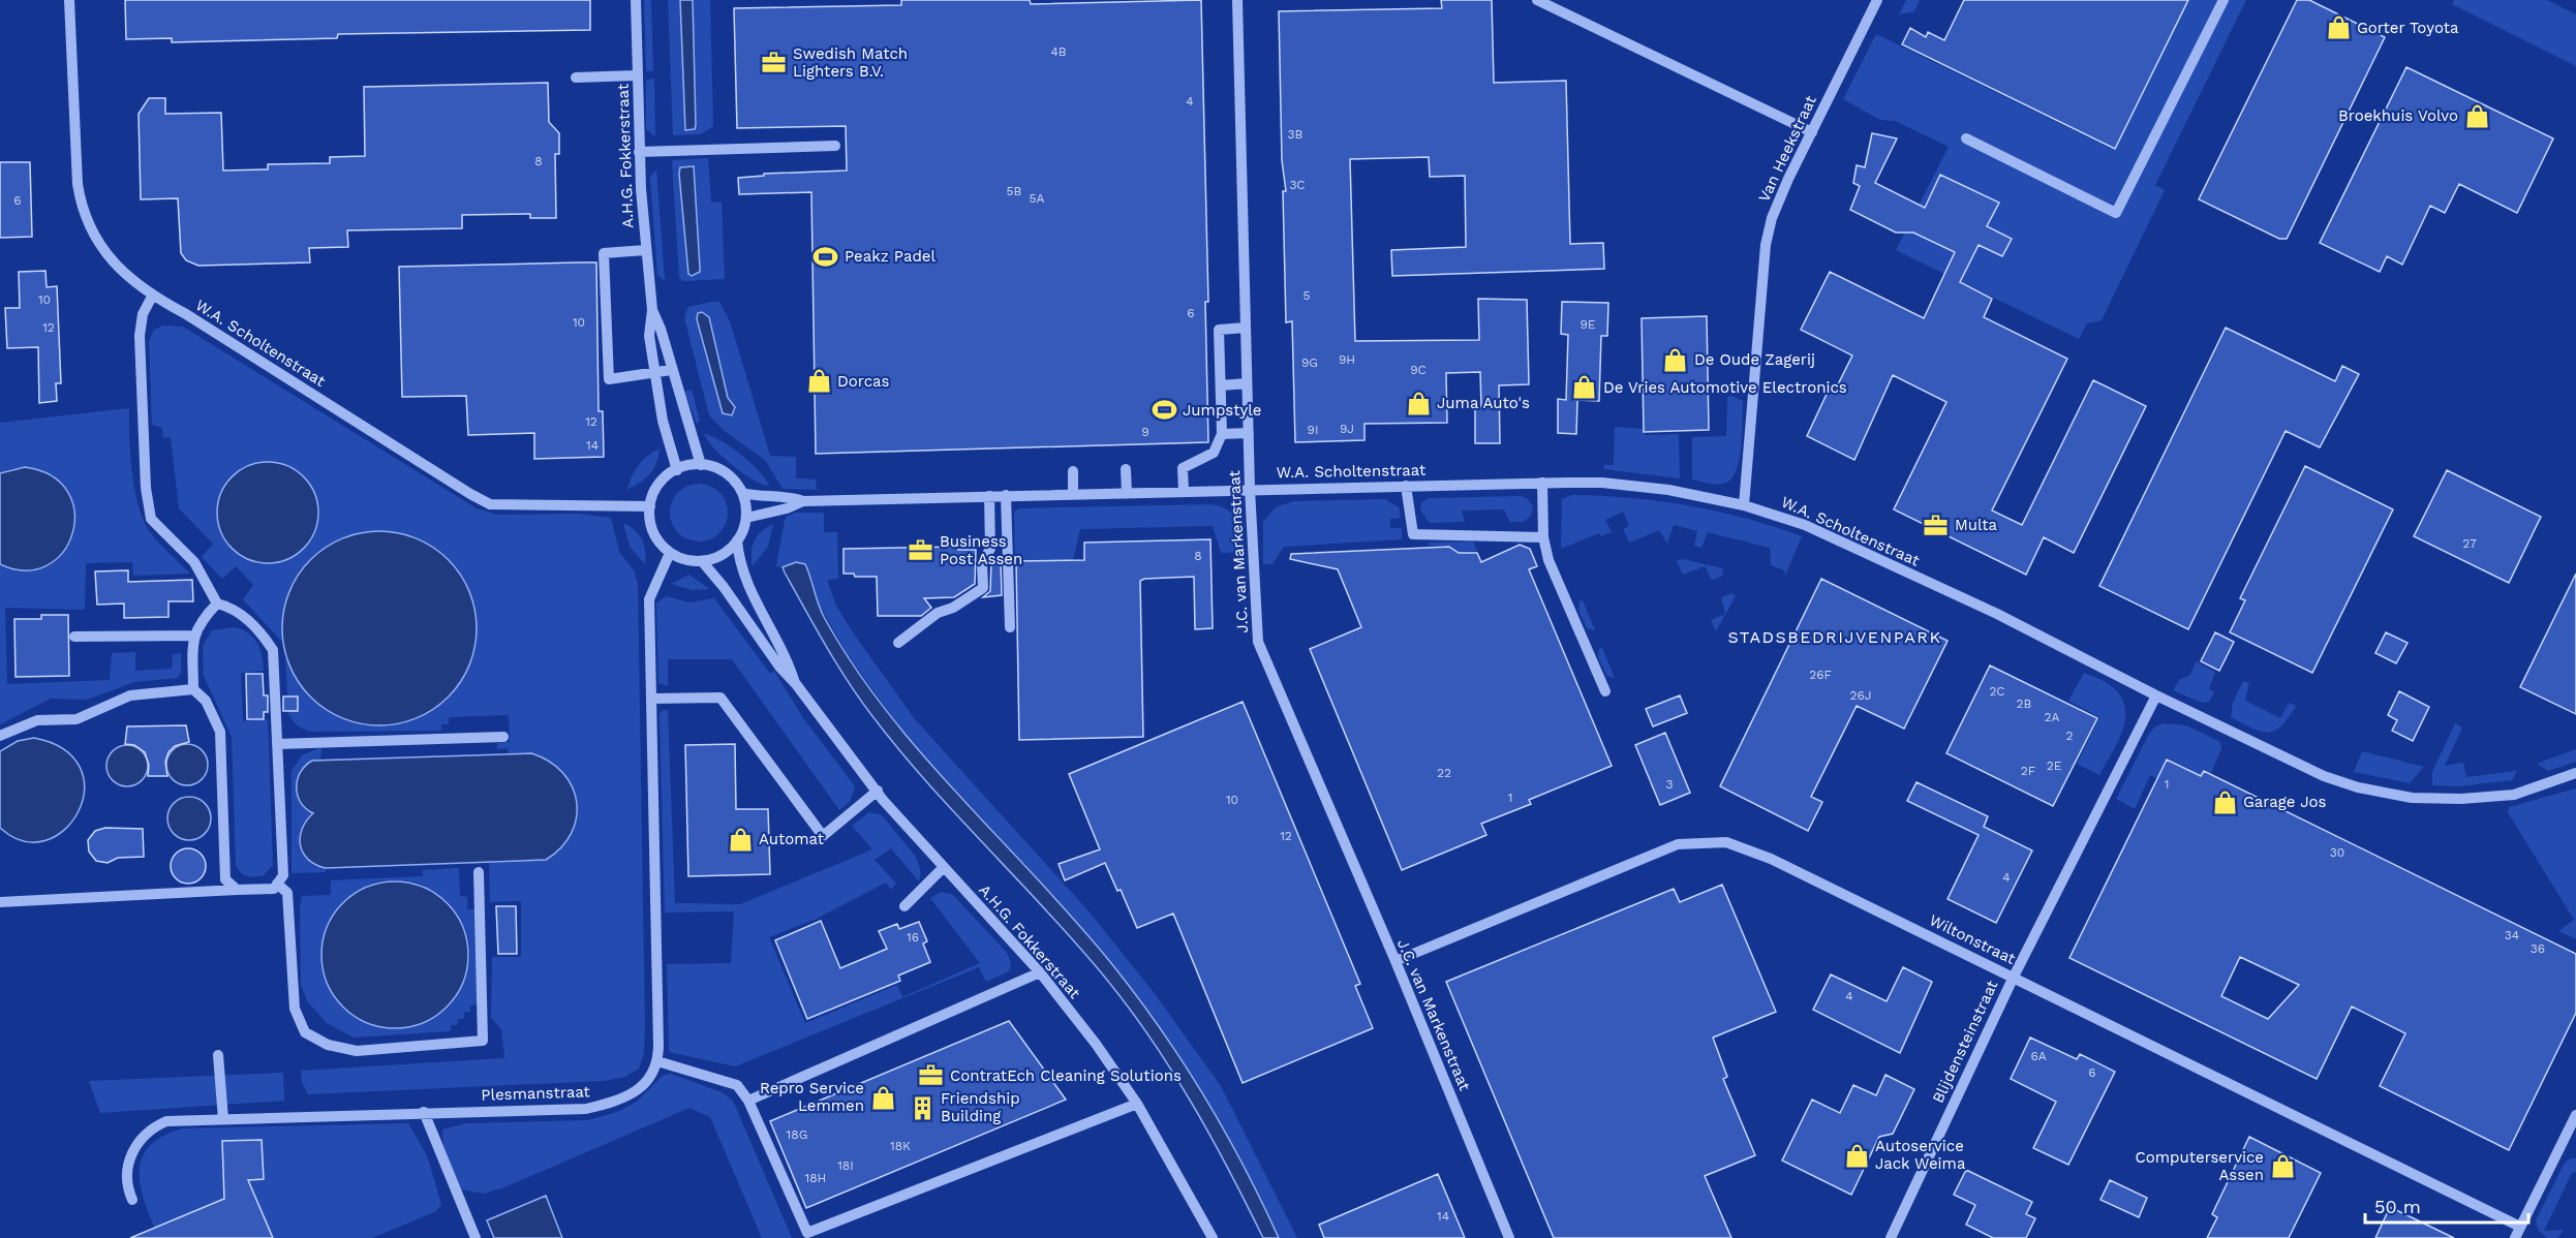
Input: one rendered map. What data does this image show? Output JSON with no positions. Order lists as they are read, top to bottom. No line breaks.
{"streets":{"street":["Van Heekstraat","A.H.G. Fokkerstraat","W.A. Scholtenstraat","J.C. van Markenstraat","Wiltonstraat","Blijdensteinstraat","Plesmanstraat"]},"crossings":[["Van Heekstraat","W.A. Scholtenstraat"],["A.H.G. Fokkerstraat","W.A. Scholtenstraat"],["W.A. Scholtenstraat","J.C. van Markenstraat"],["W.A. Scholtenstraat","Blijdensteinstraat"],["J.C. van Markenstraat","Wiltonstraat"],["Wiltonstraat","Blijdensteinstraat"]],"districts":["STADSBEDRIJVENPARK"],"places":{"shop":["Gorter Toyota","Broekhuis Volvo","De Oude Zagerij","Dorcas","De Vries Automotive Electronics","Juma Auto's","Garage Jos","Automat","Repro Service Lemmen","Autoservice Jack Weima","Computerservice Assen"],"office":["Swedish Match Lighters B.V.","Multa","Business Post Assen","ContratEch Cleaning Solutions"],"sports":["Peakz Padel","Jumpstyle"],"building":["Friendship Building"]},"house_numbers":["4B","4","3B","8","3C","5B","5A","6","5","10","6","10","9E","12","9H","9G","9C","12","9J","9I","9","14","27","8","26F","2C","26J","2B","2A","2","2E","2F","22","3","1","1","10","12","30","4","34","16","36","4","6A","6","18G","18K","18I","18H","14"],"scale_bar":"50 m"}
